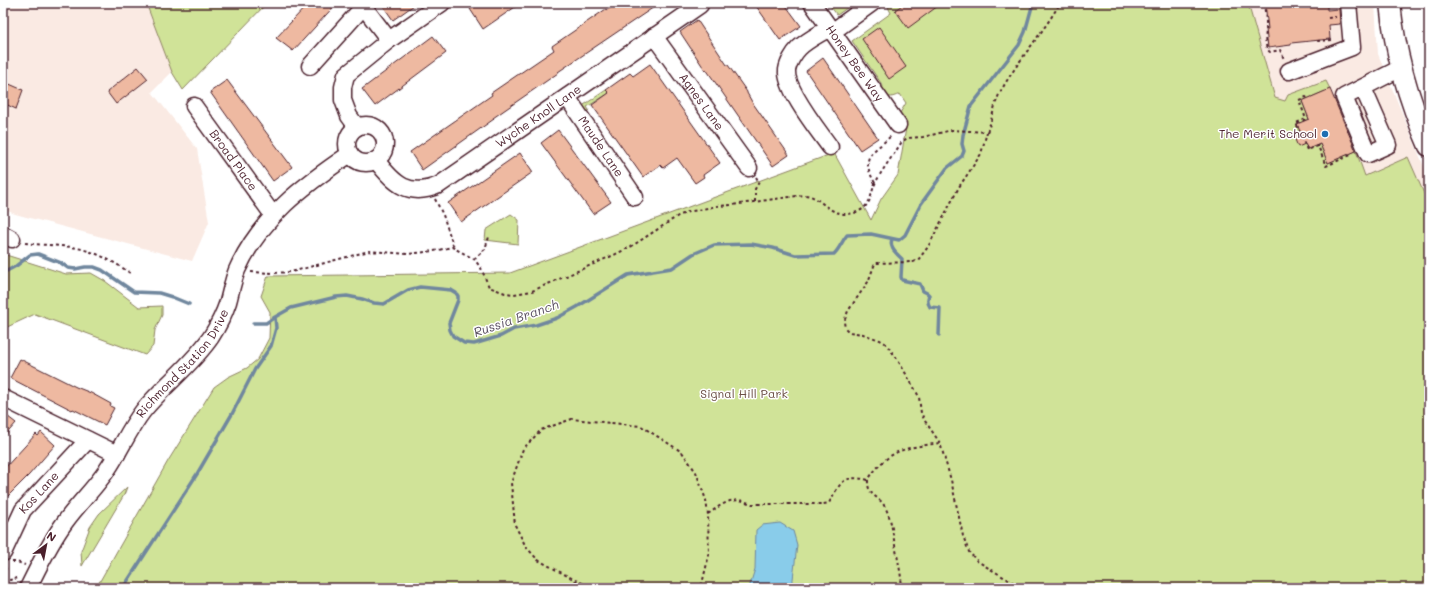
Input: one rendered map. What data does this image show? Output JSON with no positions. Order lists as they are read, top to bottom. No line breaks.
{"streets":{"street":["Honey Bee Way","Agnes Lane","Wyche Knoll Lane","Maude Lane","Broad Place","Richmond Station Drive","Kos Lane"]},"crossings":[["Agnes Lane","Wyche Knoll Lane"],["Wyche Knoll Lane","Maude Lane"],["Broad Place","Richmond Station Drive"]],"water":["Russia Branch"],"parks":["Signal Hill Park"],"places":["The Merit School"],"north":"top right"}
